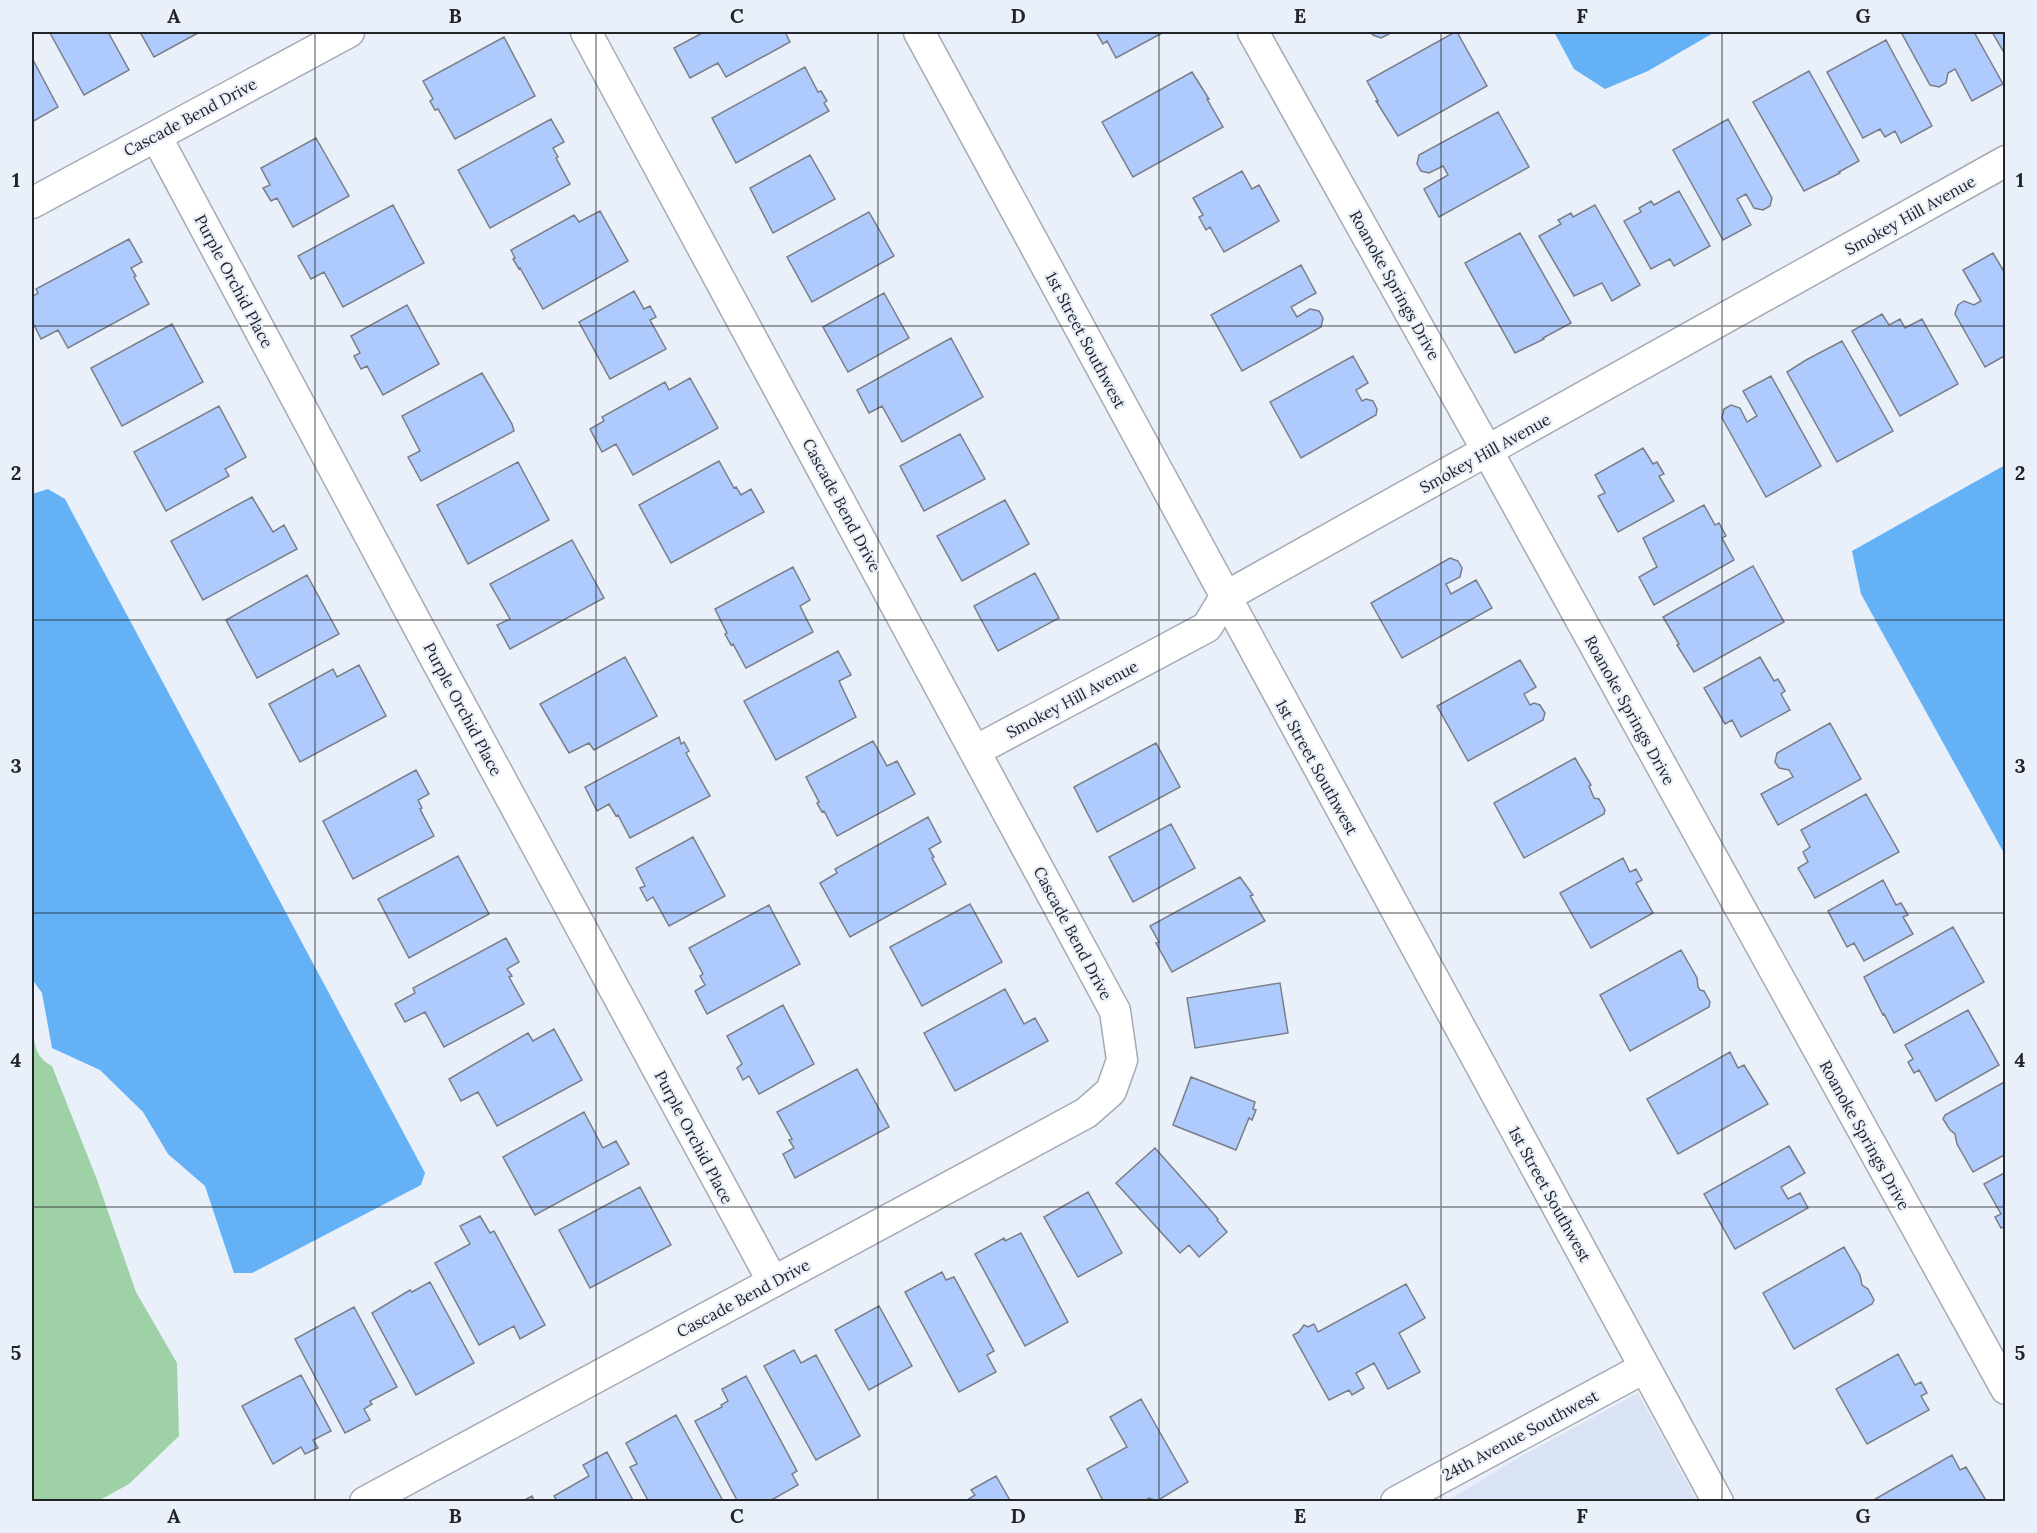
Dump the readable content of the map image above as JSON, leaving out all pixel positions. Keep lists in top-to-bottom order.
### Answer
{
  "streets": {
    "street": [
      "Cascade Bend Drive",
      "Smokey Hill Avenue",
      "Purple Orchid Place",
      "Roanoke Springs Drive",
      "1st Street Southwest",
      "24th Avenue Southwest"
    ]
  },
  "crossings": [
    ["Cascade Bend Drive", "Smokey Hill Avenue"],
    ["Cascade Bend Drive", "Purple Orchid Place"],
    ["Smokey Hill Avenue", "Roanoke Springs Drive"],
    ["Smokey Hill Avenue", "1st Street Southwest"],
    ["1st Street Southwest", "24th Avenue Southwest"]
  ],
  "grid": {
    "columns": [
      "A",
      "B",
      "C",
      "D",
      "E",
      "F",
      "G"
    ],
    "rows": [
      "1",
      "2",
      "3",
      "4",
      "5"
    ]
  }
}
